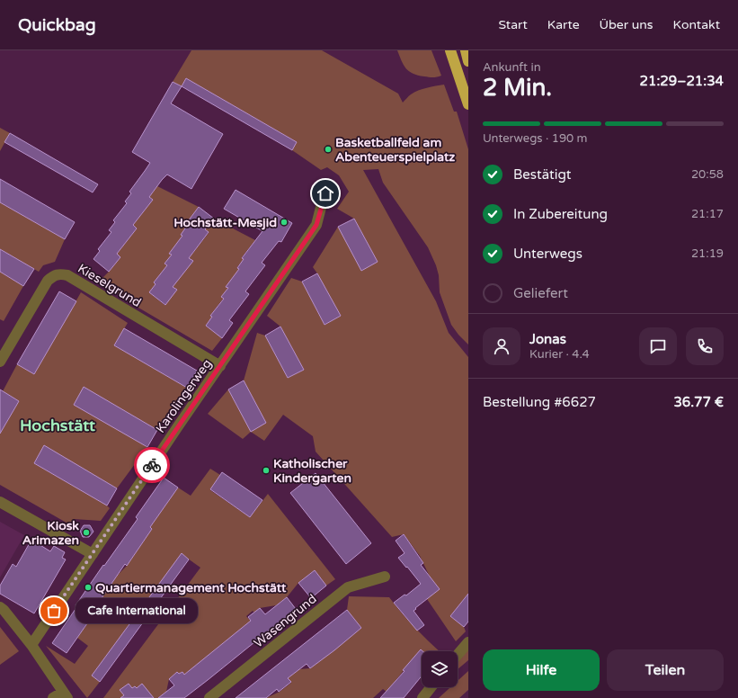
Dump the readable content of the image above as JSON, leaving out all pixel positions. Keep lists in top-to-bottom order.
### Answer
{
  "streets": {
    "street": ["Kieselgrund", "Karolingerweg", "Wasengrund"]
  },
  "crossings": [
    ["Kieselgrund", "Karolingerweg"]
  ],
  "districts": ["Hochstätt"],
  "places": [
    "Basketballfeld am Abenteuerspielplatz",
    "Hochstätt-Mesjid",
    "Katholischer Kindergarten",
    "Kiosk Arimazen",
    "Quartiermanagement Hochstätt",
    "Cafe International"
  ],
  "page": {
    "header": "Quickbag",
    "nav": [
      "Start",
      "Karte",
      "Über uns",
      "Kontakt"
    ],
    "heading": ["2 Min.", "Ankunft in", "21:29–21:34"],
    "panel": [
      "Jonas",
      "Kurier · 4.4",
      "Bestellung #6627",
      "36.77 €"
    ],
    "bar": "Unterwegs · 190 m",
    "list": [
      ["Bestätigt", "20:58"],
      ["In Zubereitung", "21:17"],
      ["Unterwegs", "21:19"],
      "Geliefert"
    ],
    "bubble": "Cafe International",
    "buttons": ["Hilfe", "Teilen"]
  }
}
